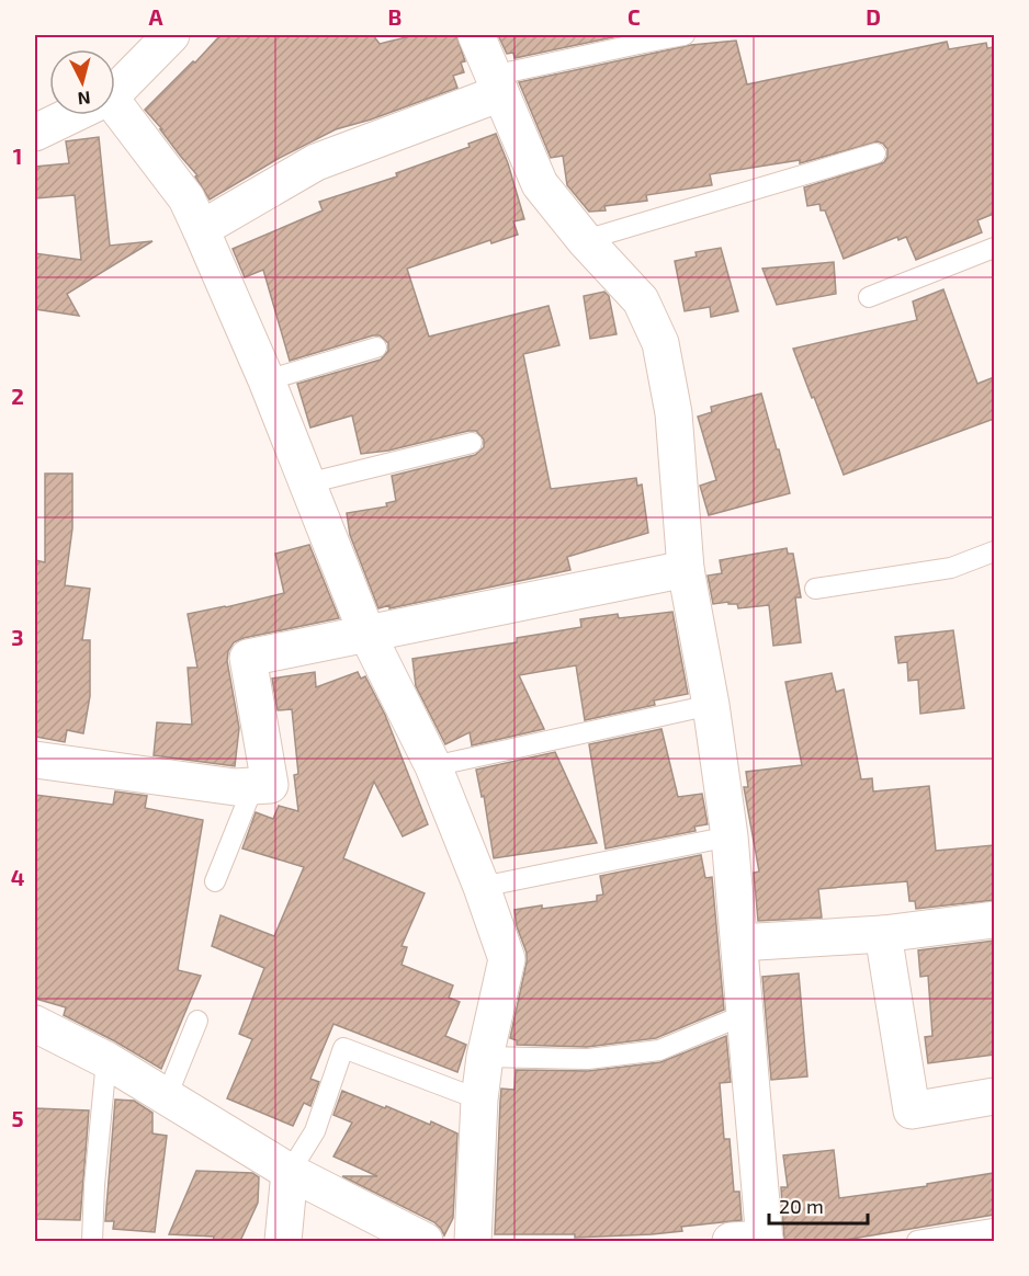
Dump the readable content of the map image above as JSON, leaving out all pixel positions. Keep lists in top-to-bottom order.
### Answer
{
  "scale_bar": "20 m",
  "north": "bottom",
  "grid": {
    "columns": [
      "A",
      "B",
      "C",
      "D"
    ],
    "rows": [
      "1",
      "2",
      "3",
      "4",
      "5"
    ]
  }
}
